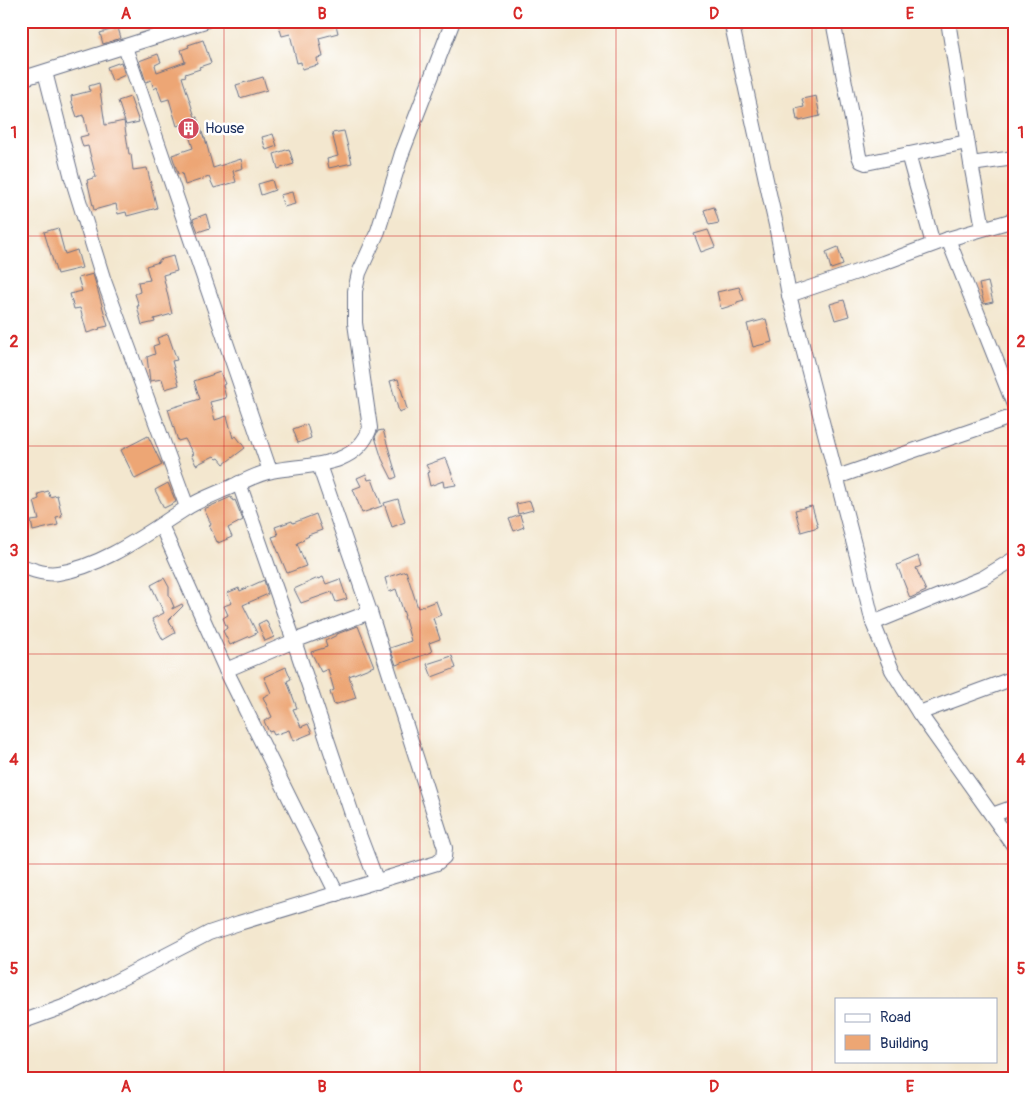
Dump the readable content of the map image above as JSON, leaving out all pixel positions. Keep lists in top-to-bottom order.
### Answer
{
  "places": {
    "building": ["House"]
  },
  "legend": ["Road", "Building"],
  "grid": {
    "columns": [
      "A",
      "B",
      "C",
      "D",
      "E"
    ],
    "rows": [
      "1",
      "2",
      "3",
      "4",
      "5"
    ]
  }
}
